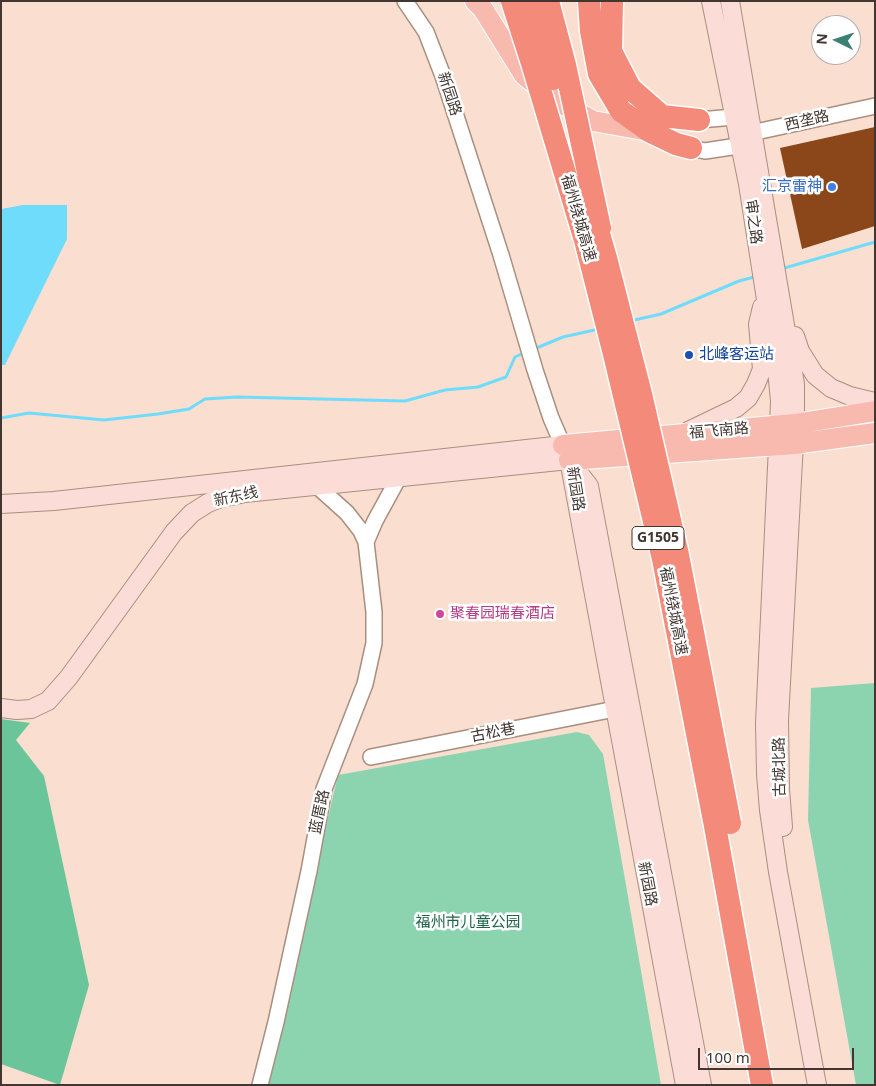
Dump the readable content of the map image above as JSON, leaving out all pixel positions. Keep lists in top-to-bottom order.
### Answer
{
  "streets": {
    "highway": ["福州绕城高速", "G1505"],
    "main road": [
      "新园路",
      "审之路",
      "福飞南路",
      "新东线",
      "古城北路"
    ],
    "street": ["西垄路", "古松巷", "蓝厝路"]
  },
  "crossings": [
    ["新园路", "福飞南路"],
    ["新园路", "新东线"],
    ["新园路", "古松巷"],
    ["西垄路", "审之路"],
    ["审之路", "福飞南路"],
    ["审之路", "古城北路"],
    ["福飞南路", "新东线"],
    ["福飞南路", "古城北路"]
  ],
  "parks": ["福州市儿童公园"],
  "places": ["汇京雷神", "北峰客运站", "聚春园瑞春酒店"],
  "scale_bar": "100 m",
  "north": "left"
}
